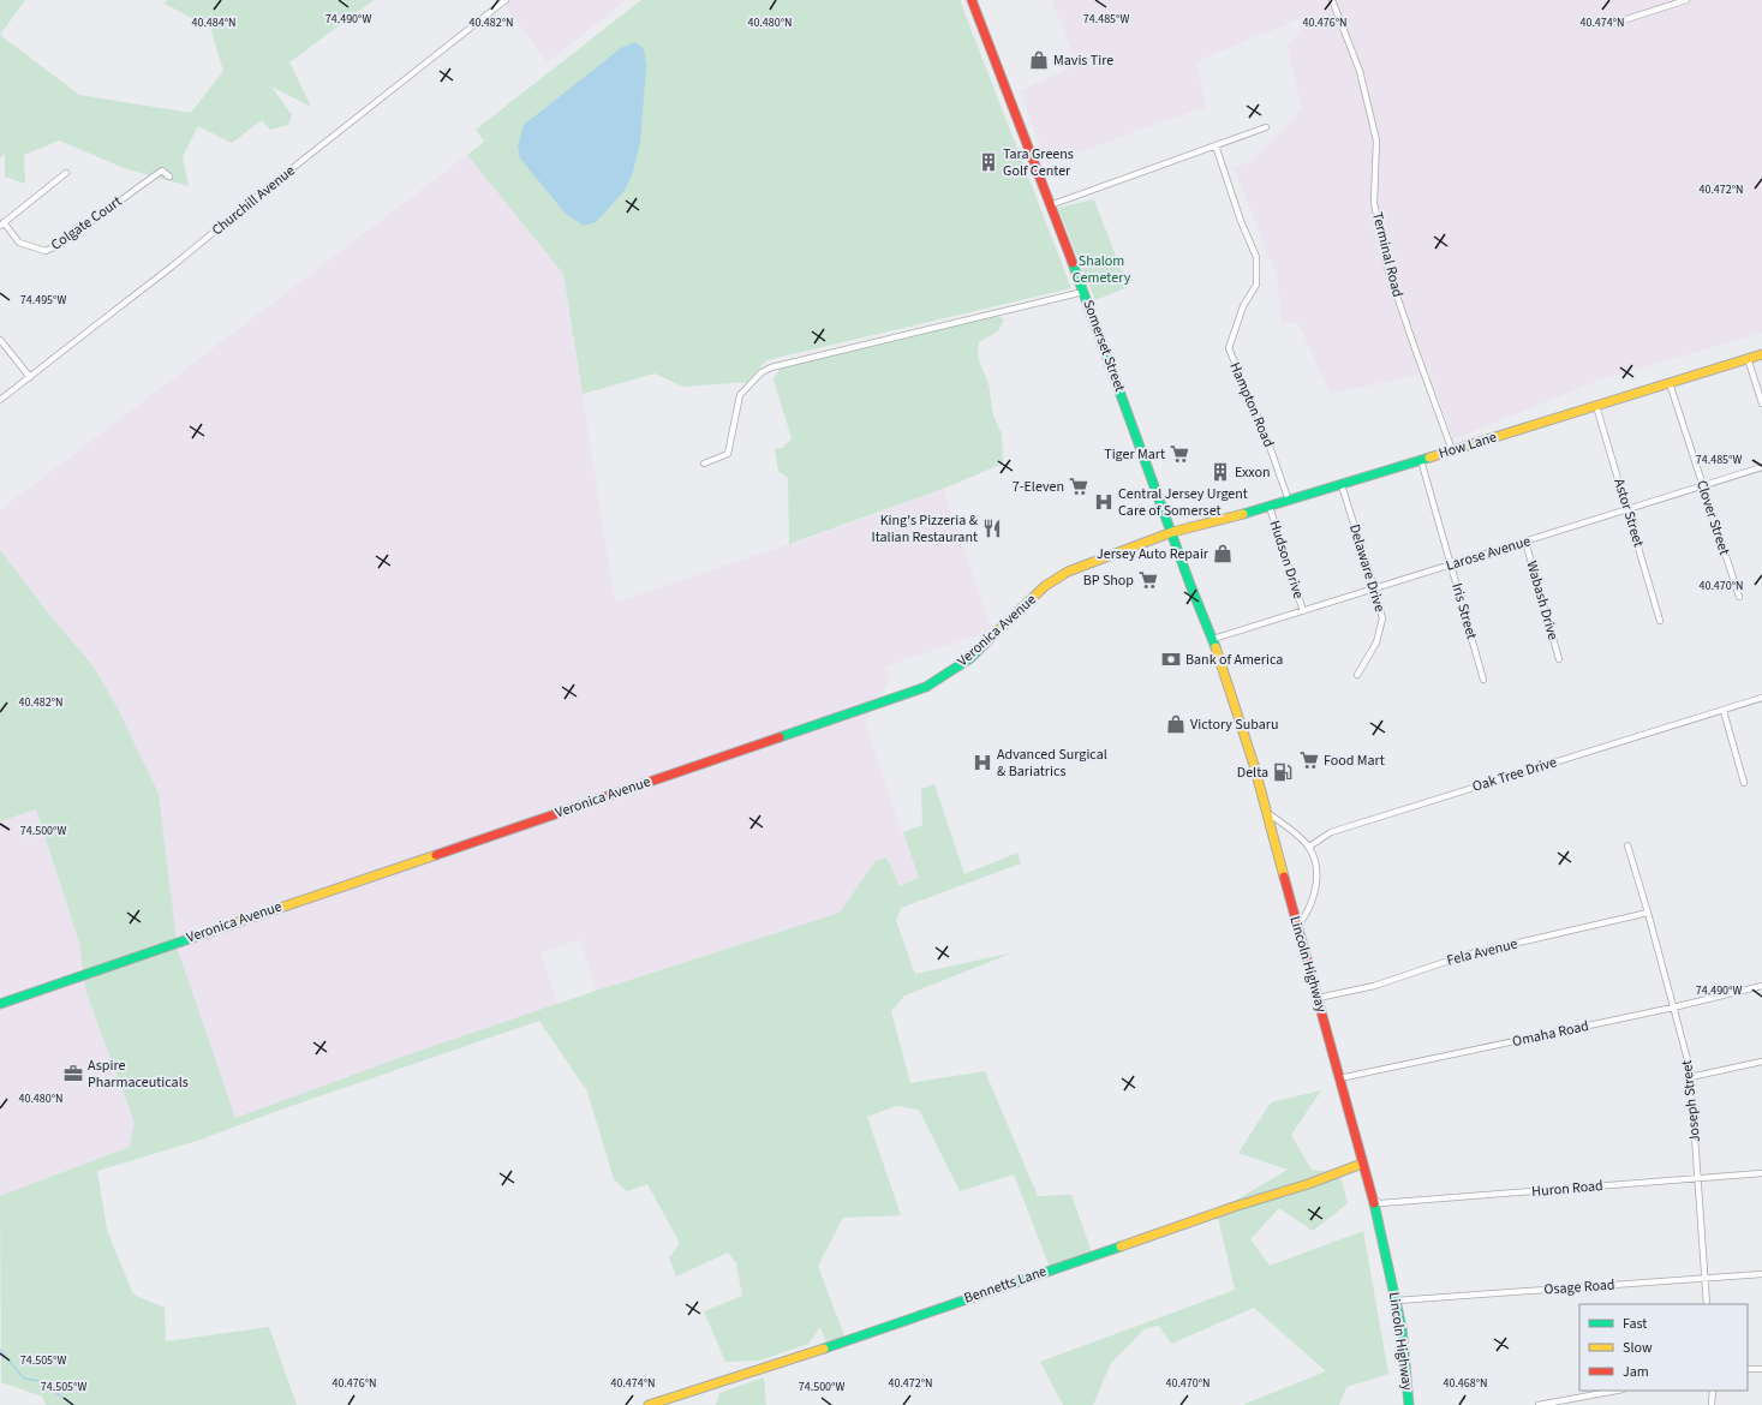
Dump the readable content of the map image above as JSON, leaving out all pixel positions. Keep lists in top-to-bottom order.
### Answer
{
  "streets": {
    "main road": [
      "Somerset Street",
      "How Lane",
      "Veronica Avenue",
      "Lincoln Highway",
      "Bennetts Lane"
    ],
    "street": [
      "Churchill Avenue",
      "Colgate Court",
      "Terminal Road",
      "Hampton Road",
      "Astor Street",
      "Clover Street",
      "Larose Avenue",
      "Hudson Drive",
      "Delaware Drive",
      "Wabash Drive",
      "Iris Street",
      "Oak Tree Drive",
      "Fela Avenue",
      "Omaha Road",
      "Joseph Street",
      "Huron Road",
      "Osage Road"
    ]
  },
  "crossings": [
    ["Terminal Road", "How Lane"],
    ["Somerset Street", "How Lane"],
    ["Somerset Street", "Veronica Avenue"],
    ["Somerset Street", "Lincoln Highway"],
    ["Hampton Road", "How Lane"],
    ["How Lane", "Astor Street"],
    ["How Lane", "Clover Street"],
    ["How Lane", "Hudson Drive"],
    ["How Lane", "Delaware Drive"],
    ["How Lane", "Iris Street"],
    ["How Lane", "Veronica Avenue"],
    ["How Lane", "Lincoln Highway"],
    ["Astor Street", "Larose Avenue"],
    ["Clover Street", "Larose Avenue"],
    ["Larose Avenue", "Hudson Drive"],
    ["Larose Avenue", "Delaware Drive"],
    ["Larose Avenue", "Wabash Drive"],
    ["Larose Avenue", "Iris Street"],
    ["Larose Avenue", "Lincoln Highway"],
    ["Veronica Avenue", "Lincoln Highway"],
    ["Fela Avenue", "Lincoln Highway"],
    ["Fela Avenue", "Joseph Street"],
    ["Lincoln Highway", "Omaha Road"],
    ["Lincoln Highway", "Huron Road"],
    ["Lincoln Highway", "Bennetts Lane"],
    ["Lincoln Highway", "Osage Road"],
    ["Omaha Road", "Joseph Street"],
    ["Joseph Street", "Huron Road"],
    ["Joseph Street", "Osage Road"]
  ],
  "parks": ["Shalom Cemetery"],
  "places": {
    "shop": ["Mavis Tire", "Jersey Auto Repair", "Victory Subaru"],
    "building": ["Tara Greens Golf Center", "Exxon"],
    "supermarket": [
      "Tiger Mart",
      "7-Eleven",
      "BP Shop",
      "Food Mart"
    ],
    "hospital": ["Central Jersey Urgent Care of Somerset", "Advanced Surgical & Bariatrics"],
    "restaurant": ["King's Pizzeria & Italian Restaurant"],
    "bank": ["Bank of America"],
    "fuel station": ["Delta"],
    "office": ["Aspire Pharmaceuticals"]
  },
  "legend": ["Fast", "Slow", "Jam"],
  "coordinates": [
    "74.490°W",
    "74.485°W",
    "40.484°N",
    "40.482°N",
    "40.480°N",
    "40.476°N",
    "40.474°N",
    "40.472°N",
    "74.495°W",
    "40.470°N",
    "74.500°W",
    "74.505°W",
    "40.468°N"
  ]
}
